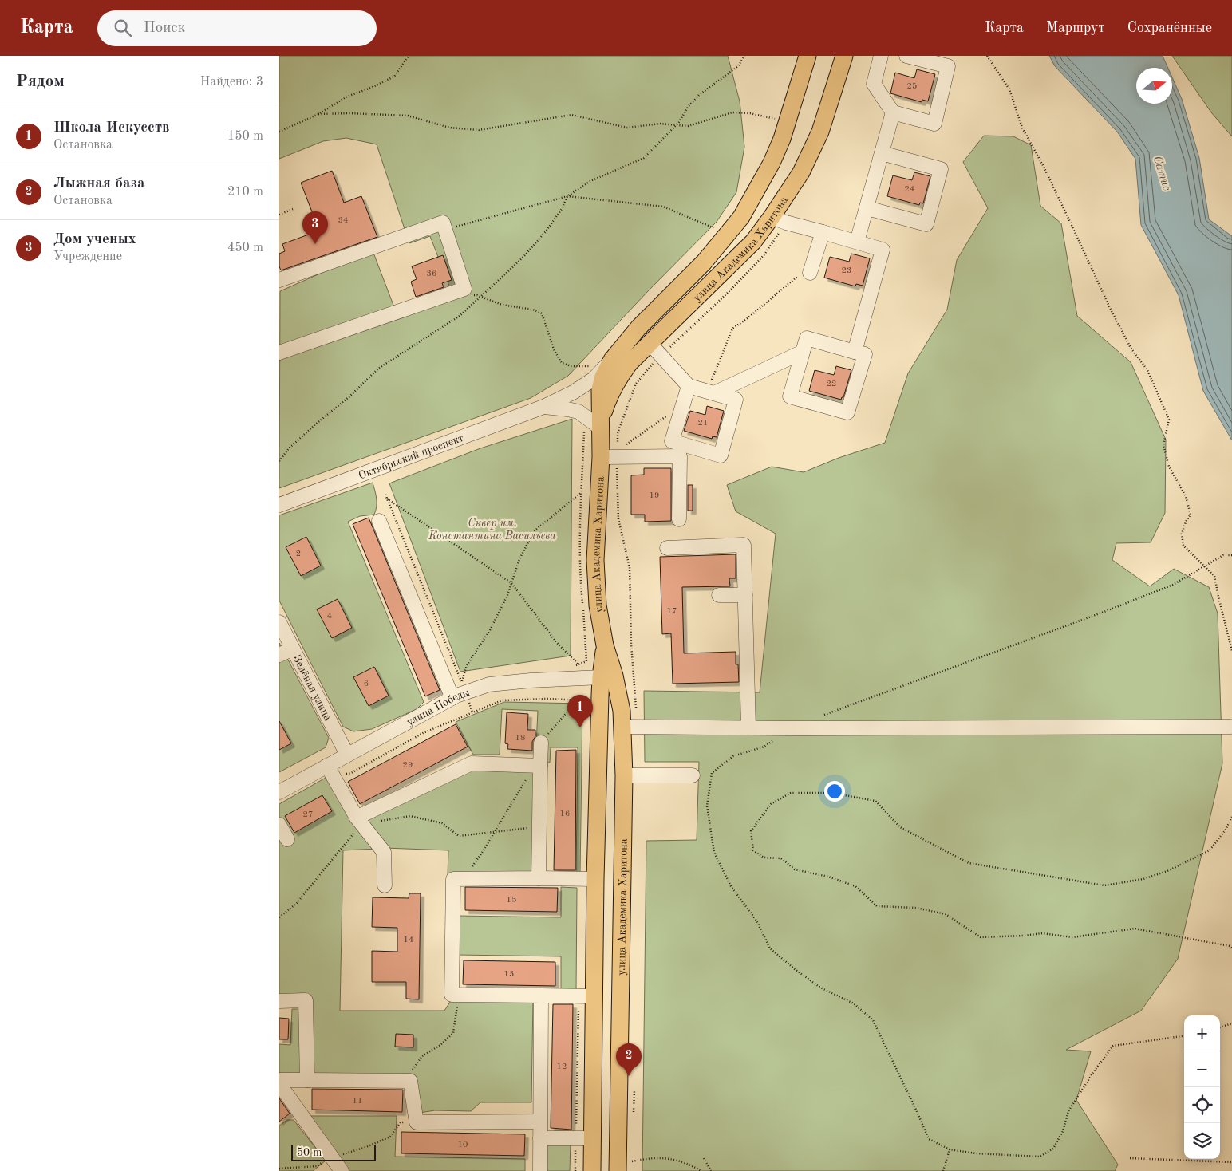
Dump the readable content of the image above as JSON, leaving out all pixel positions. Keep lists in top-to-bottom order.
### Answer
{
  "streets": {
    "main road": ["улица Академика Харитона"],
    "street": ["Октябрьский проспект", "Зелёная улица", "улица Победы"]
  },
  "crossings": [
    ["улица Академика Харитона", "Октябрьский проспект"],
    ["улица Академика Харитона", "улица Победы"],
    ["Зелёная улица", "улица Победы"]
  ],
  "water": ["Сатис"],
  "parks": ["Сквер им. Константина Васильева"],
  "house_numbers": [
    "25",
    "24",
    "34",
    "23",
    "36",
    "22",
    "21",
    "19",
    "2",
    "17",
    "4",
    "6",
    "18",
    "29",
    "16",
    "27",
    "15",
    "14",
    "13",
    "12",
    "11",
    "10"
  ],
  "scale_bar": "50 m",
  "north": "right",
  "page": {
    "header": "Карта",
    "search": "Поиск",
    "nav": ["Карта", "Маршрут", "Сохранённые"],
    "heading": ["Рядом", "Найдено: 3"],
    "list": [
      {
        "mark": "1",
        "name": "Школа Искусств",
        "note": "Остановка",
        "value": "150 m"
      },
      {
        "mark": "2",
        "name": "Лыжная база",
        "note": "Остановка",
        "value": "210 m"
      },
      {
        "mark": "3",
        "name": "Дом ученых",
        "note": "Учреждение",
        "value": "450 m"
      }
    ],
    "pins": ["3", "1", "2"],
    "map_buttons": ["+", "−"],
    "scale": "50 m"
  }
}
